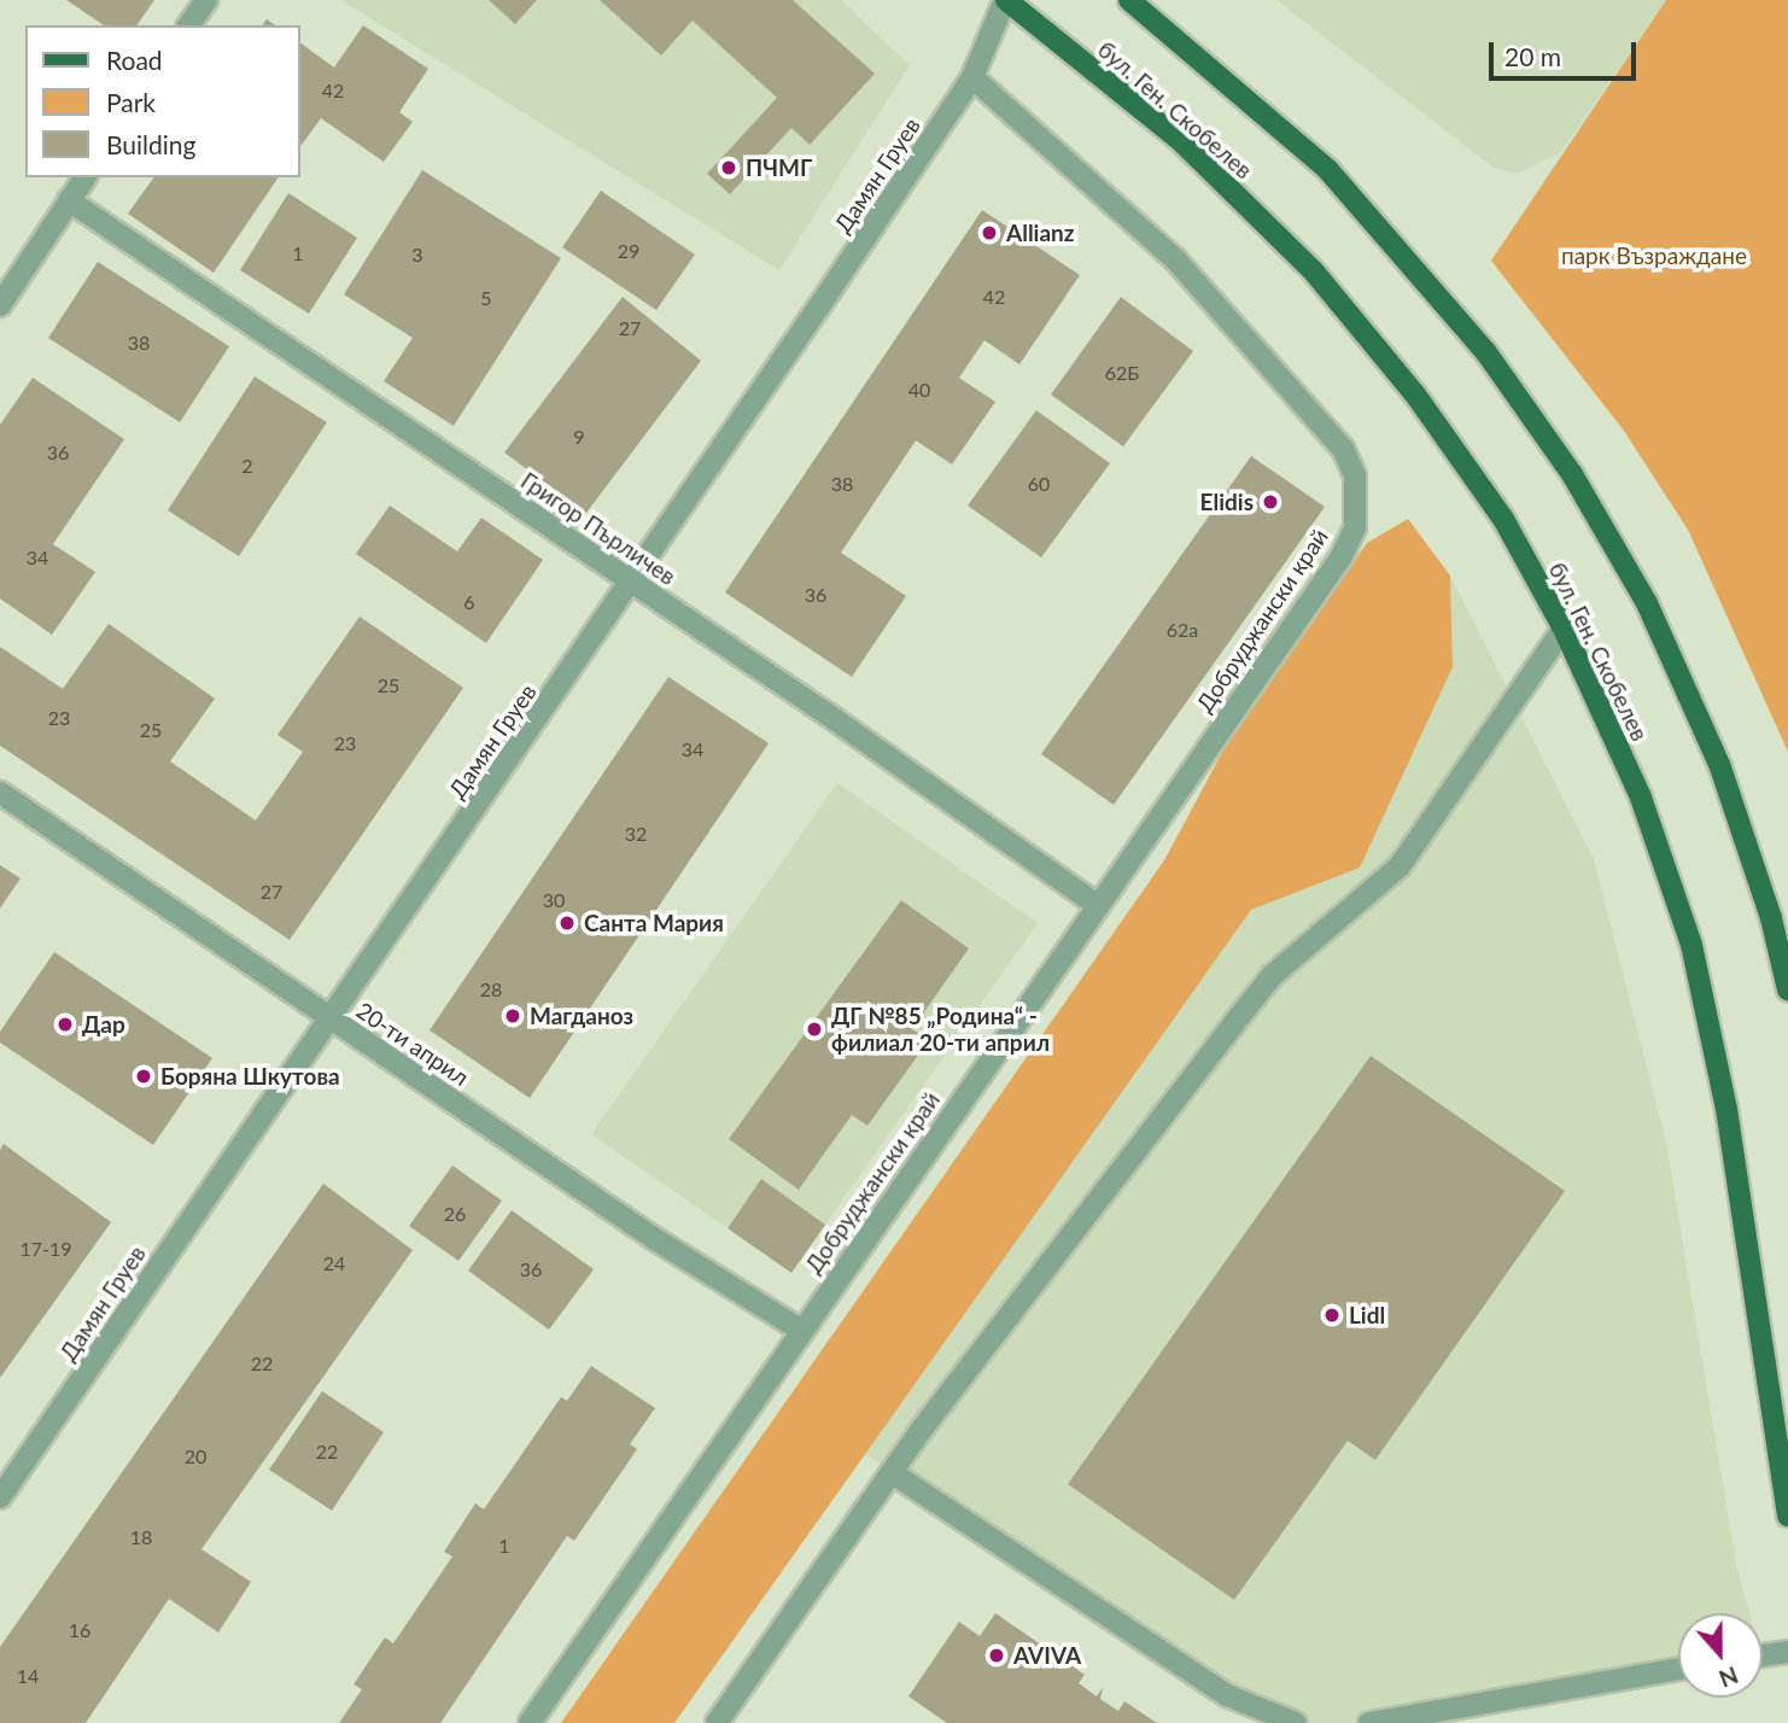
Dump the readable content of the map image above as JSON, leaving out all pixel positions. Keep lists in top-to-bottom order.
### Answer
{
  "streets": {
    "main road": ["бул. Ген. Скобелев"],
    "street": [
      "Дамян Груев",
      "Григор Пърличев",
      "Добруджански край",
      "20-ти април"
    ]
  },
  "crossings": [
    ["бул. Ген. Скобелев", "Дамян Груев"],
    ["Дамян Груев", "Григор Пърличев"],
    ["Дамян Груев", "Добруджански край"],
    ["Дамян Груев", "20-ти април"],
    ["Григор Пърличев", "Добруджански край"],
    ["Добруджански край", "20-ти април"]
  ],
  "parks": ["парк Възраждане"],
  "places": [
    "ПЧМГ",
    "Allianz",
    "Elidis",
    "Санта Мария",
    "Магданоз",
    "Дар",
    "ДГ №85 „Родина“ - филиал 20-ти април",
    "Боряна Шкутова",
    "Lidl",
    "AVIVA"
  ],
  "house_numbers": [
    "42",
    "29",
    "1",
    "3",
    "42",
    "5",
    "27",
    "38",
    "62Б",
    "40",
    "9",
    "36",
    "2",
    "38",
    "60",
    "34",
    "36",
    "6",
    "62a",
    "25",
    "23",
    "25",
    "23",
    "34",
    "32",
    "27",
    "30",
    "28",
    "26",
    "17-19",
    "24",
    "36",
    "22",
    "22",
    "20",
    "18",
    "1",
    "16",
    "14"
  ],
  "legend": ["Road", "Park", "Building"],
  "scale_bar": "20 m",
  "north": "bottom"
}
